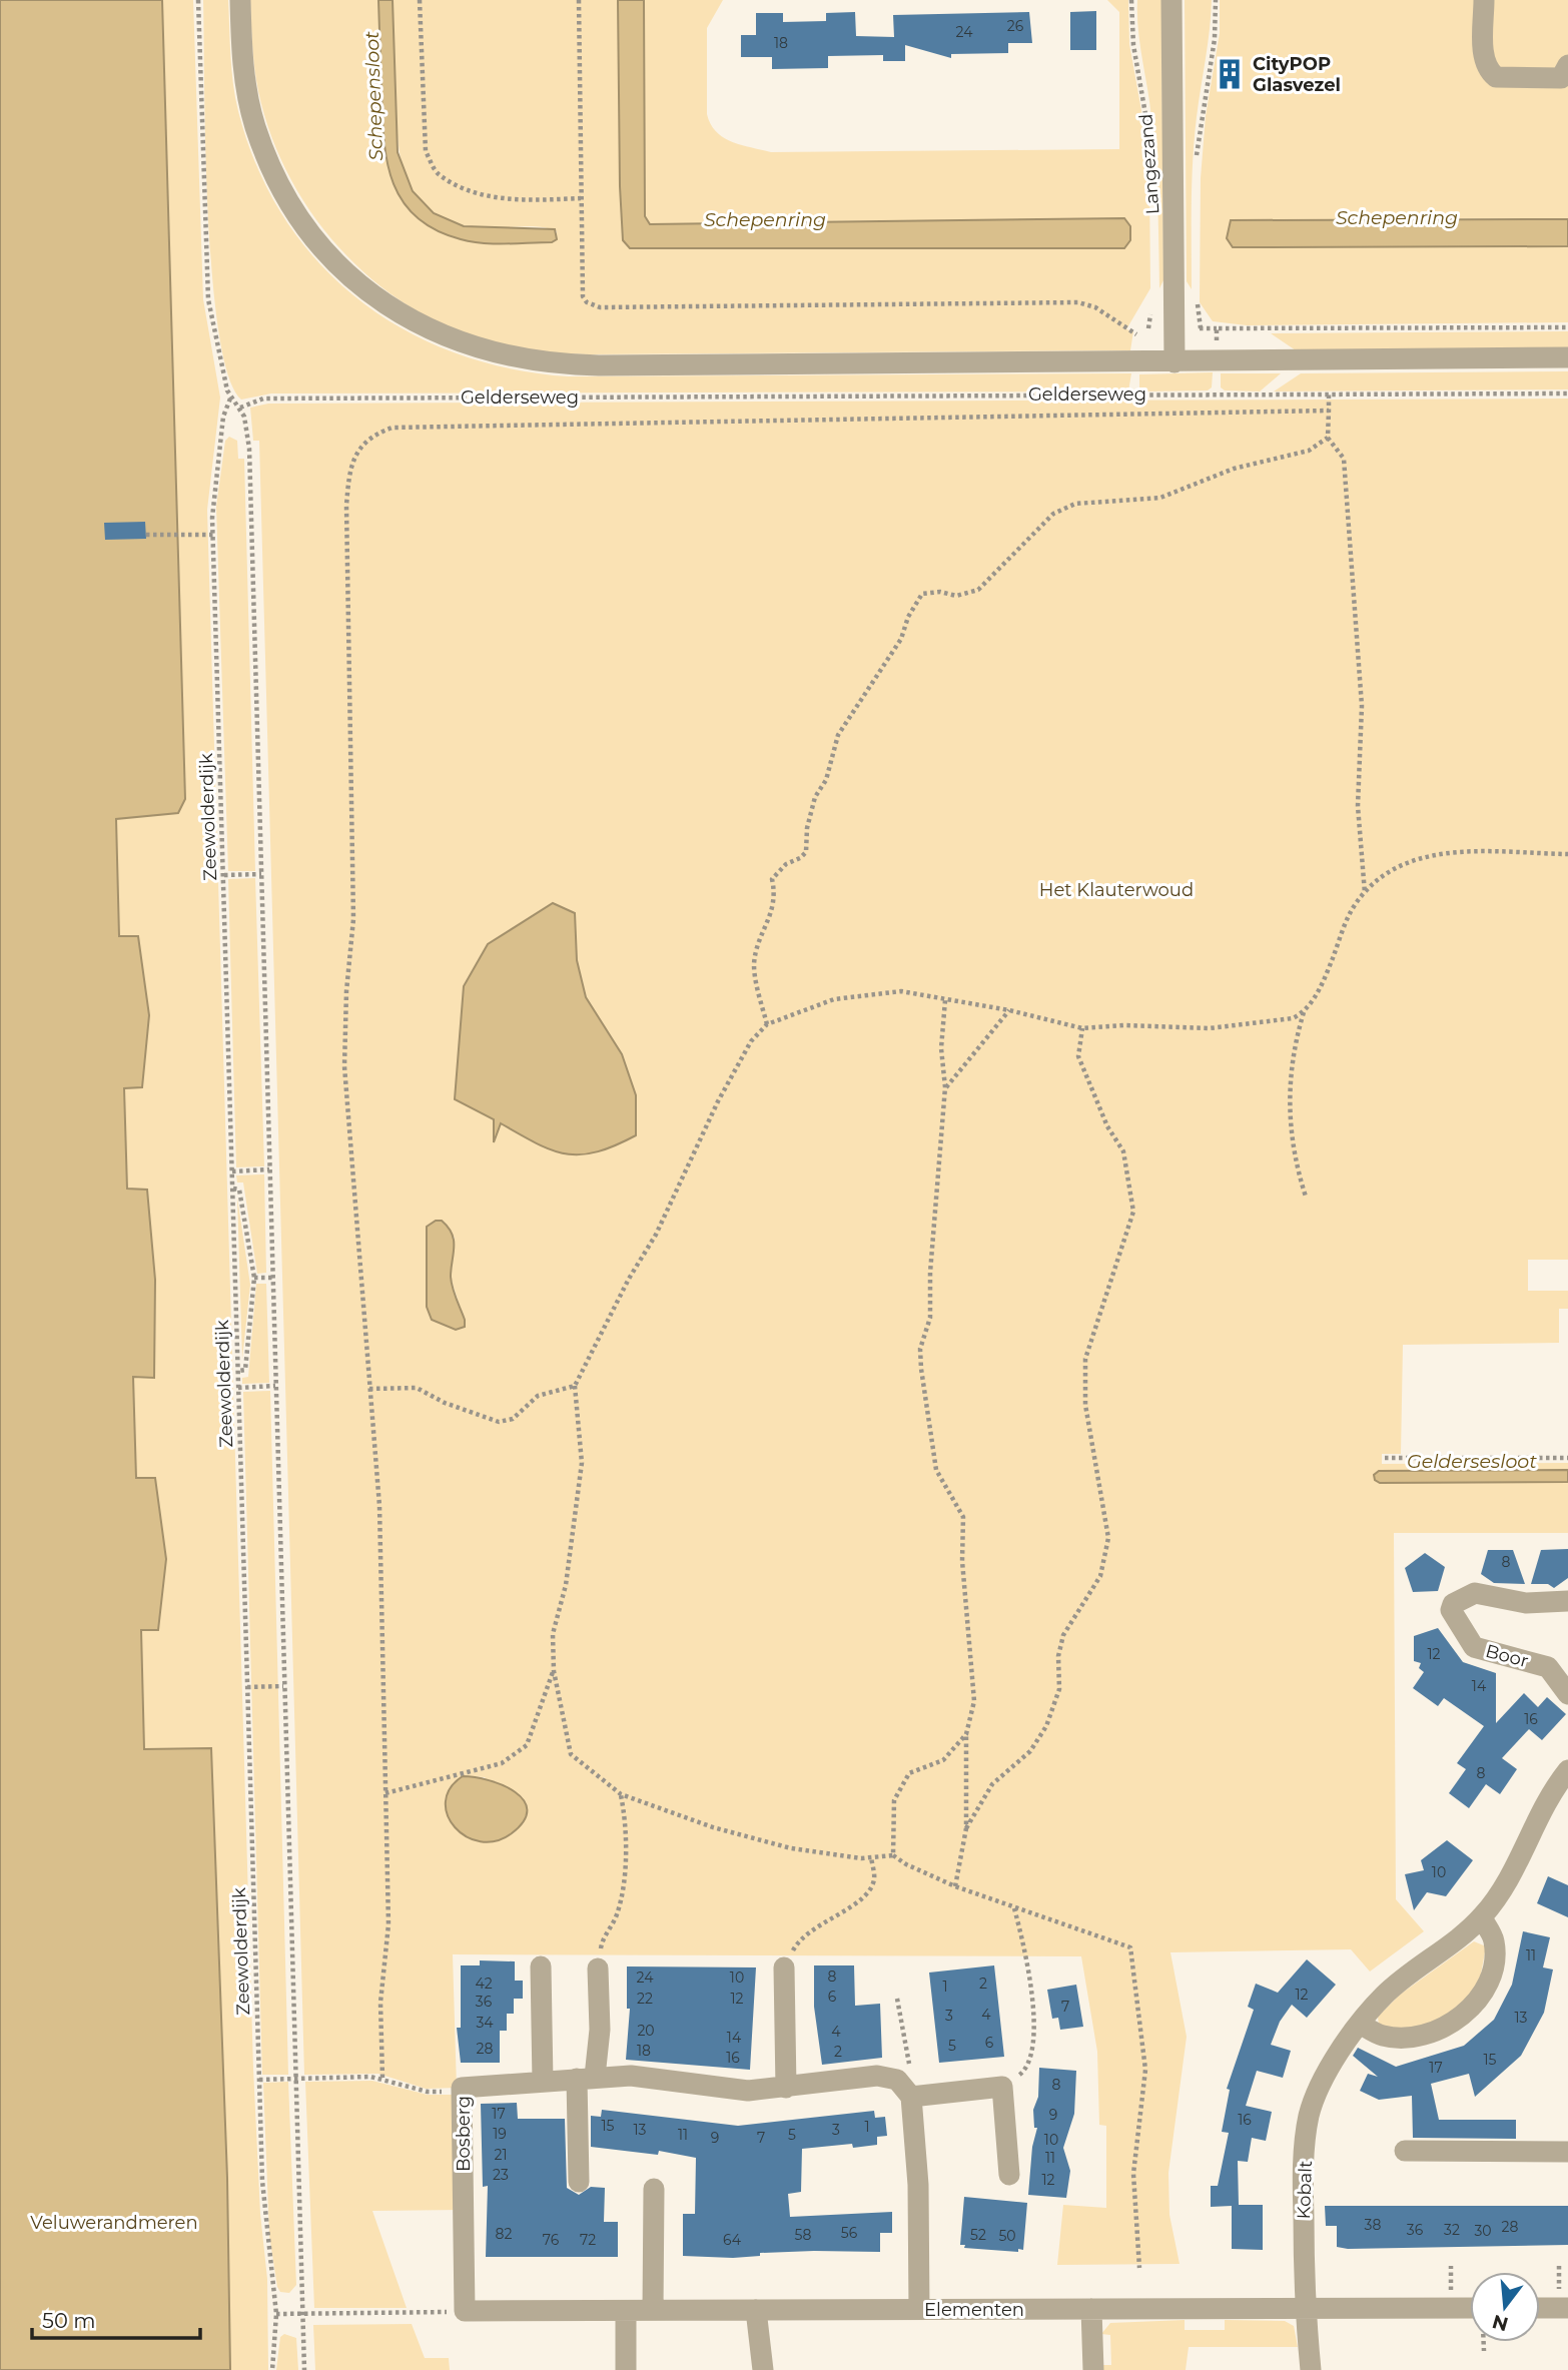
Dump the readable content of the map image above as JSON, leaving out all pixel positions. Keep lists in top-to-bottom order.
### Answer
{
  "streets": {
    "street": [
      "Langezand",
      "Gelderseweg",
      "Boor",
      "Bosberg",
      "Kobalt",
      "Elementen"
    ],
    "path": ["Zeewolderdijk"]
  },
  "crossings": [
    ["Langezand", "Gelderseweg"],
    ["Bosberg", "Elementen"],
    ["Kobalt", "Elementen"]
  ],
  "water": ["Schepensloot", "Schepenring", "Geldersesloot"],
  "parks": ["Het Klauterwoud", "Veluwerandmeren"],
  "places": {
    "building": ["CityPOP Glasvezel"]
  },
  "house_numbers": [
    "26",
    "24",
    "18",
    "8",
    "12",
    "14",
    "16",
    "8",
    "10",
    "11",
    "8",
    "24",
    "10",
    "42",
    "2",
    "1",
    "12",
    "6",
    "22",
    "12",
    "36",
    "7",
    "4",
    "3",
    "13",
    "34",
    "20",
    "4",
    "14",
    "6",
    "5",
    "28",
    "18",
    "2",
    "16",
    "15",
    "17",
    "8",
    "17",
    "9",
    "16",
    "15",
    "1",
    "13",
    "3",
    "19",
    "11",
    "5",
    "9",
    "7",
    "10",
    "21",
    "11",
    "23",
    "12",
    "38",
    "28",
    "36",
    "32",
    "30",
    "56",
    "82",
    "58",
    "52",
    "50",
    "76",
    "72",
    "64"
  ],
  "scale_bar": "50 m",
  "north": "bottom"
}
